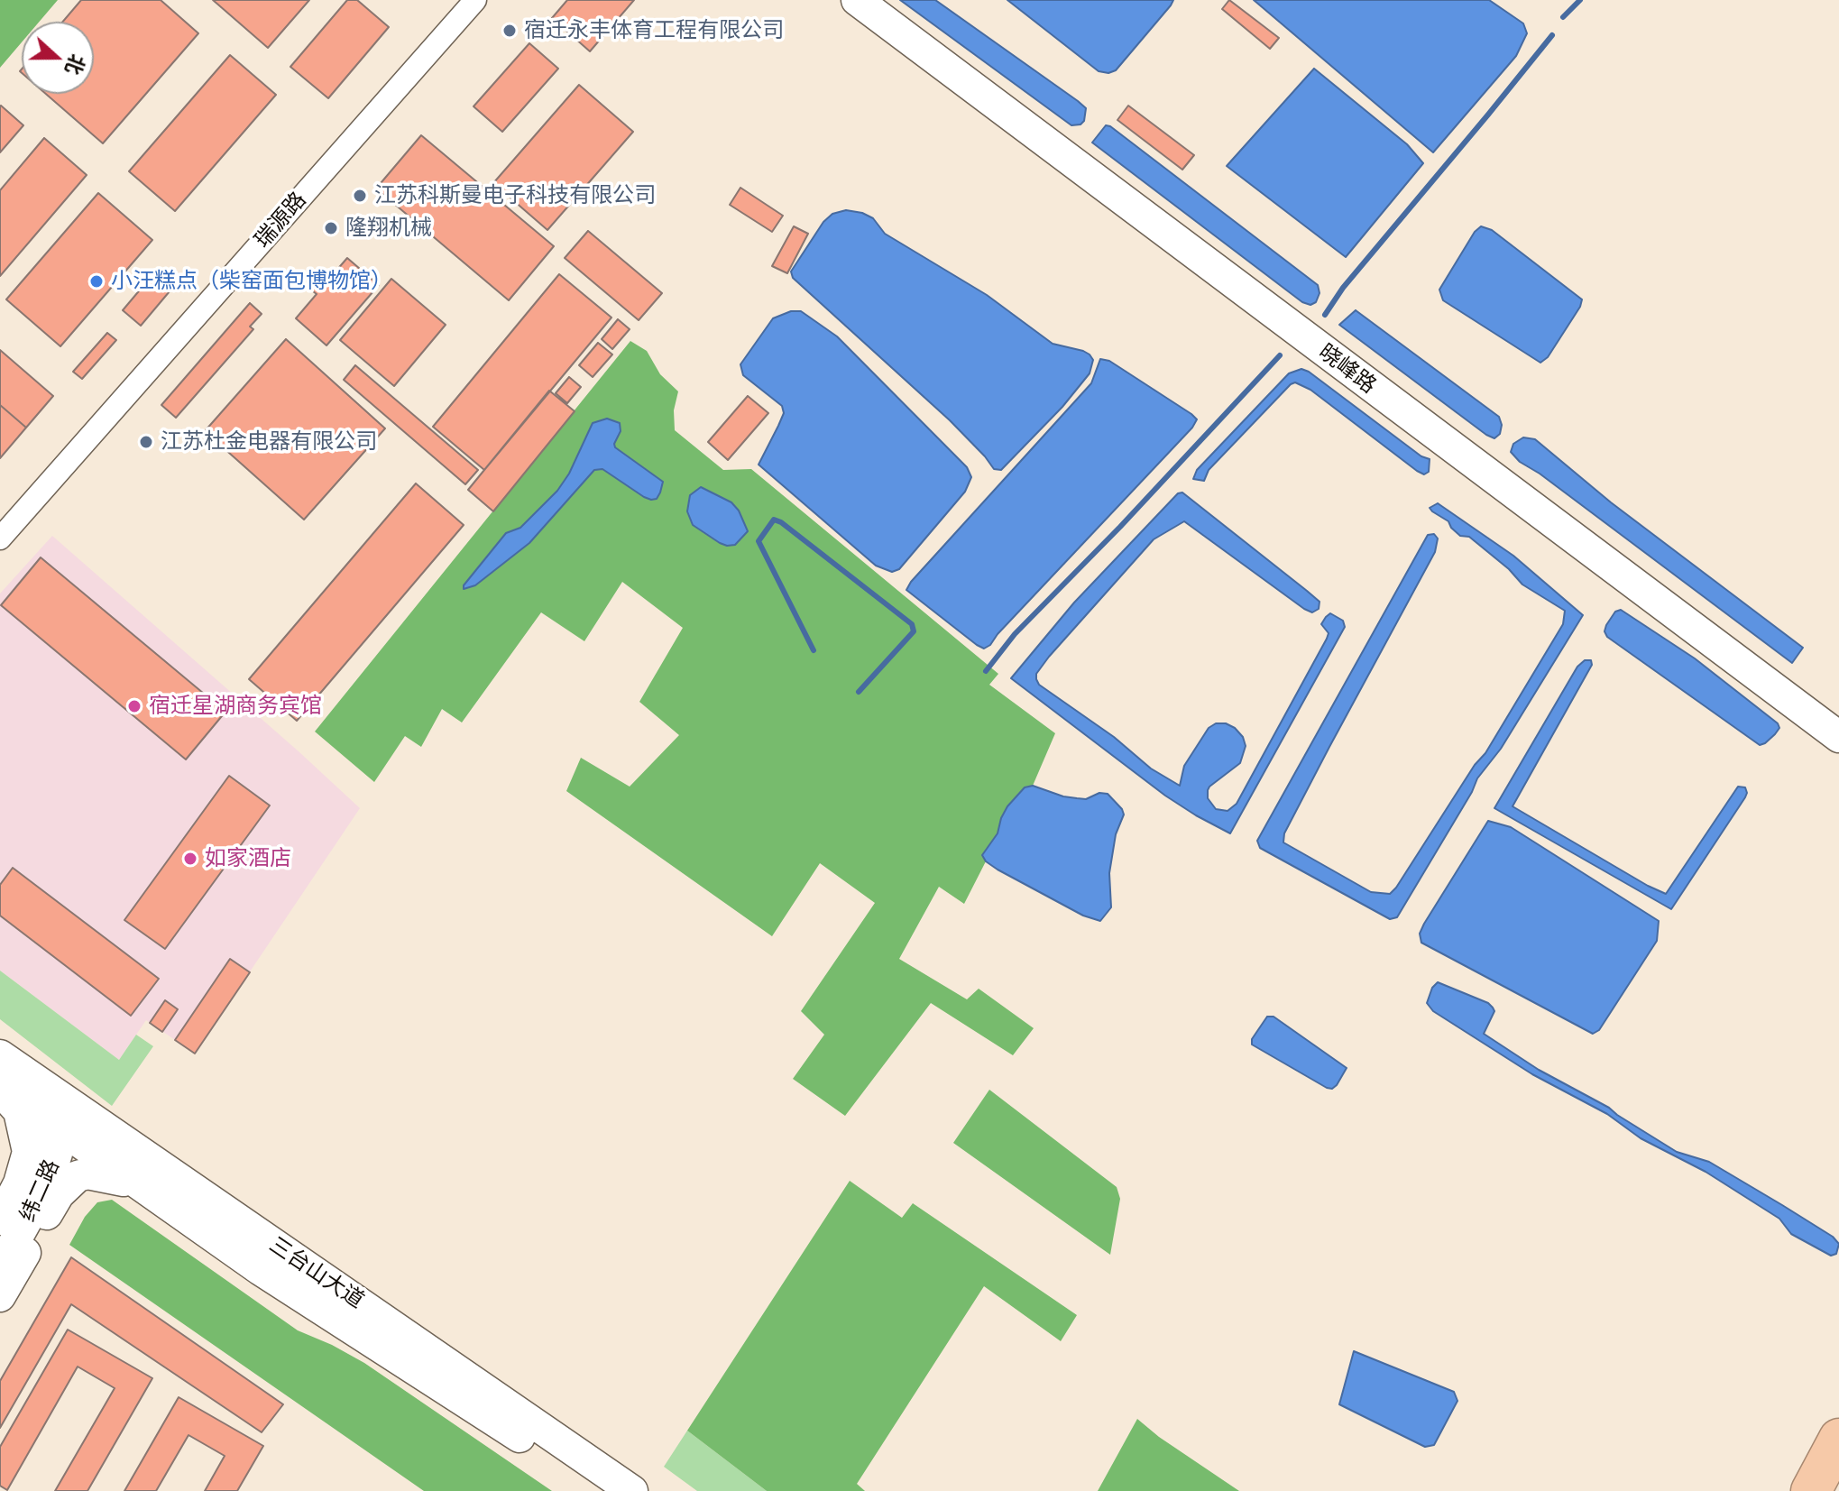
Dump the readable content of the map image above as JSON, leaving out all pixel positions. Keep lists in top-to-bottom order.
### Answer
{
  "streets": {
    "street": [
      "瑞源路",
      "晓峰路",
      "纬二路",
      "三台山大道"
    ]
  },
  "crossings": [
    ["纬二路", "三台山大道"]
  ],
  "places": [
    "宿迁永丰体育工程有限公司",
    "江苏科斯曼电子科技有限公司",
    "隆翔机械",
    "小汪糕点（柴窑面包博物馆）",
    "江苏杜金电器有限公司",
    "宿迁星湖商务宾馆",
    "如家酒店"
  ],
  "north": "right"
}
